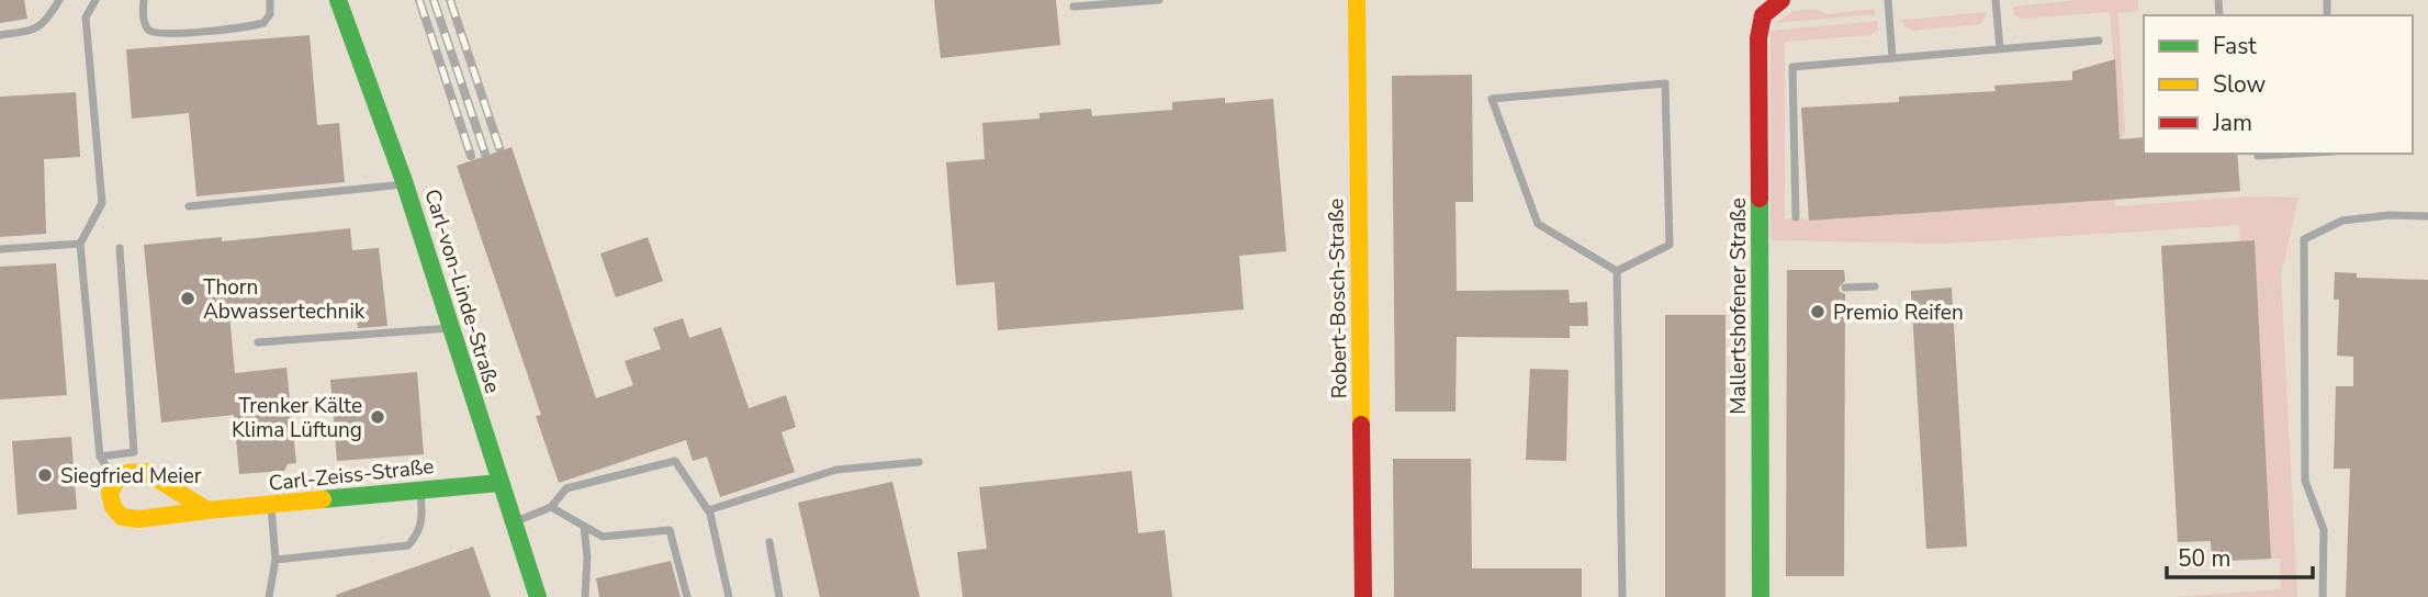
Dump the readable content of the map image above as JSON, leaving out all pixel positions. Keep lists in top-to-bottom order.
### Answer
{
  "streets": {
    "street": [
      "Carl-von-Linde-Straße",
      "Robert-Bosch-Straße",
      "Mallertshofener Straße",
      "Carl-Zeiss-Straße"
    ]
  },
  "crossings": [
    ["Carl-von-Linde-Straße", "Carl-Zeiss-Straße"]
  ],
  "places": [
    "Thorn Abwassertechnik",
    "Premio Reifen",
    "Trenker Kälte Klima Lüftung",
    "Siegfried Meier"
  ],
  "legend": ["Fast", "Slow", "Jam"],
  "scale_bar": "50 m"
}
